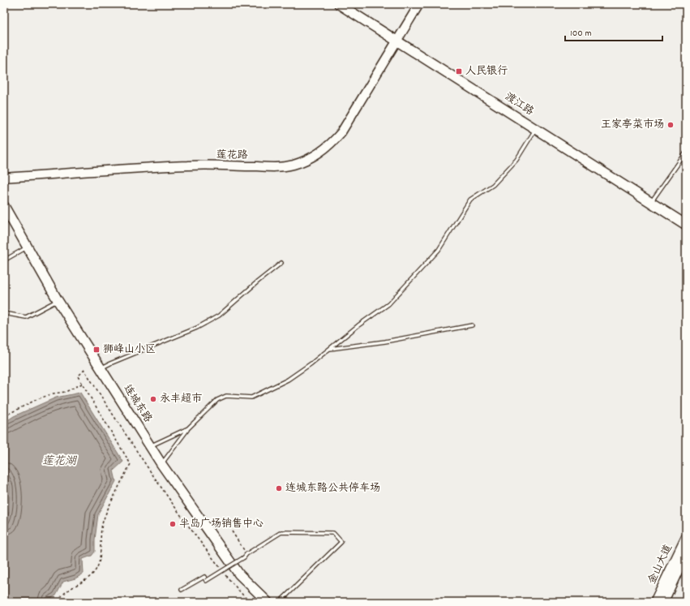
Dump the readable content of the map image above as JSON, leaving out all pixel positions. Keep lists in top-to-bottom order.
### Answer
{
  "streets": {
    "main road": [
      "渡江路",
      "莲花路",
      "连城东路",
      "金山大道"
    ]
  },
  "crossings": [
    ["渡江路", "莲花路"]
  ],
  "water": ["莲花湖"],
  "places": {
    "transit": ["人民银行", "狮峰山小区"],
    "other": [
      "王家亭菜市场",
      "永丰超市",
      "连城东路公共停车场",
      "半岛广场销售中心"
    ]
  },
  "scale_bar": "100 m"
}
